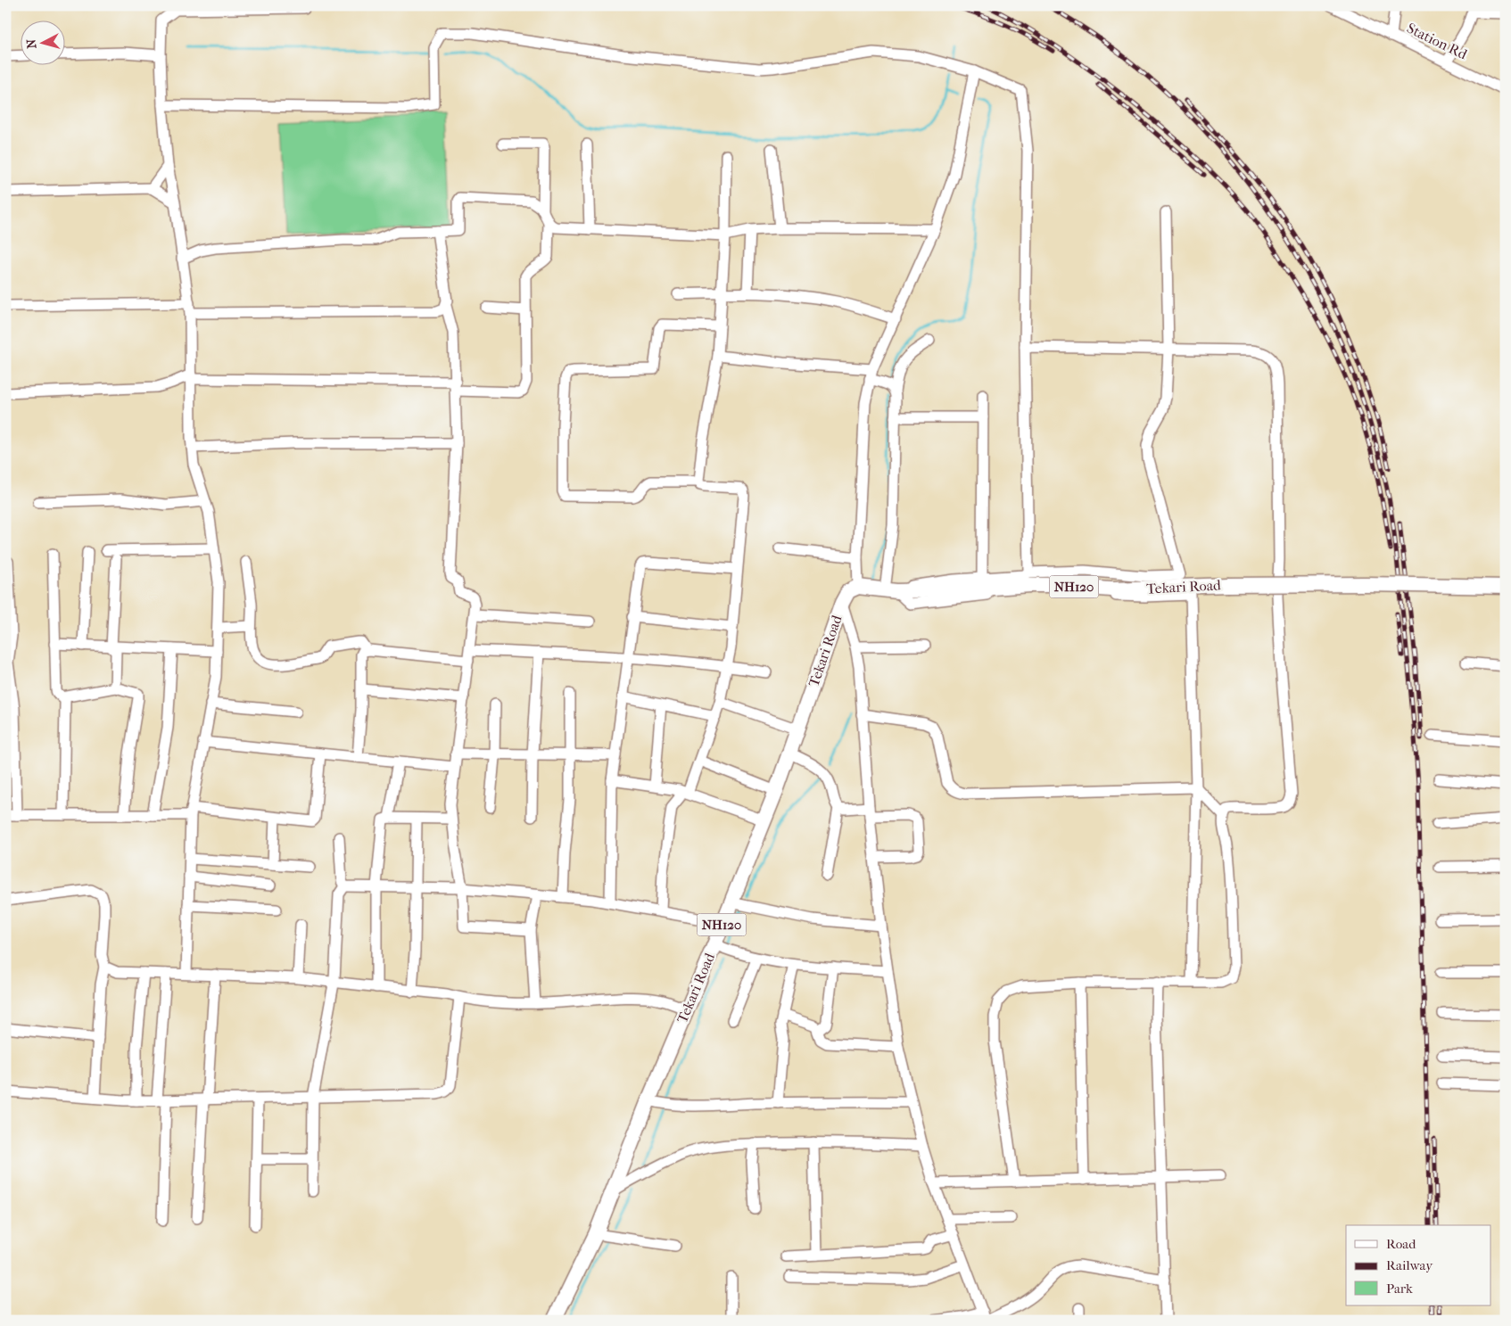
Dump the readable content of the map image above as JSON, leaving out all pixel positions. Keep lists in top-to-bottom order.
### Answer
{
  "streets": {
    "highway": ["NH120", "Tekari Road"],
    "street": ["Station Rd"]
  },
  "legend": ["Road", "Railway", "Park"],
  "north": "left"
}
